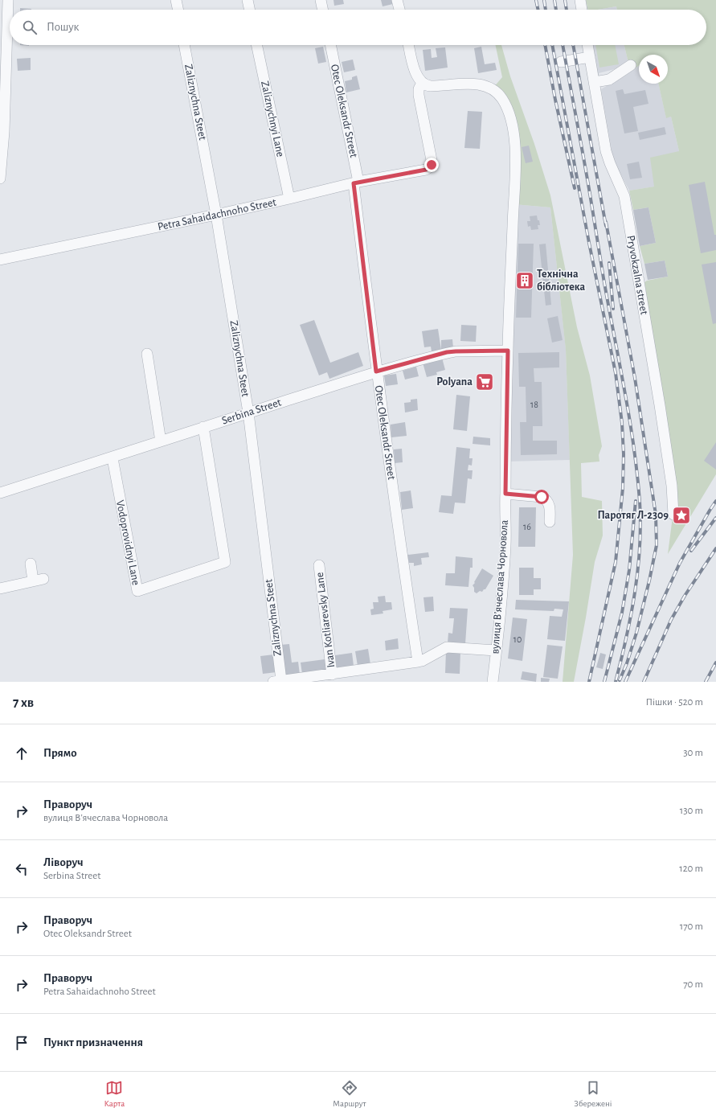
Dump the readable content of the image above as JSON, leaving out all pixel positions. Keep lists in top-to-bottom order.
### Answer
{
  "streets": {
    "street": [
      "Zaliznychna Steet",
      "Otec Oleksandr Street",
      "Zaliznychnyi Lane",
      "Petra Sahaidachnoho Street",
      "Pryvokzalna street",
      "Serbina Street",
      "Vodoprovidnyi Lane",
      "вулиця Вʼячеслава Чорновола",
      "Ivan Kotliarevsky Lane"
    ]
  },
  "crossings": [
    ["Zaliznychna Steet", "Petra Sahaidachnoho Street"],
    ["Zaliznychna Steet", "Serbina Street"],
    ["Otec Oleksandr Street", "Petra Sahaidachnoho Street"],
    ["Otec Oleksandr Street", "Serbina Street"],
    ["Zaliznychnyi Lane", "Petra Sahaidachnoho Street"],
    ["Petra Sahaidachnoho Street", "вулиця Вʼячеслава Чорновола"],
    ["Serbina Street", "Vodoprovidnyi Lane"],
    ["Serbina Street", "вулиця Вʼячеслава Чорновола"]
  ],
  "places": {
    "building": ["Технічна бібліотека"],
    "supermarket": ["Polyana"],
    "place": ["Паротяг Л-2309"]
  },
  "house_numbers": ["18", "16", "10"],
  "north": "bottom right",
  "page": {
    "search": "Пошук",
    "heading": ["7 хв", "Пішки · 520 m"],
    "list": [
      ["Прямо", "30 m"],
      ["Праворуч", "вулиця Вʼячеслава Чорновола", "130 m"],
      ["Ліворуч", "Serbina Street", "120 m"],
      ["Праворуч", "Otec Oleksandr Street", "170 m"],
      ["Праворуч", "Petra Sahaidachnoho Street", "70 m"],
      "Пункт призначення"
    ],
    "nav": ["Карта", "Маршрут", "Збережені"]
  }
}
